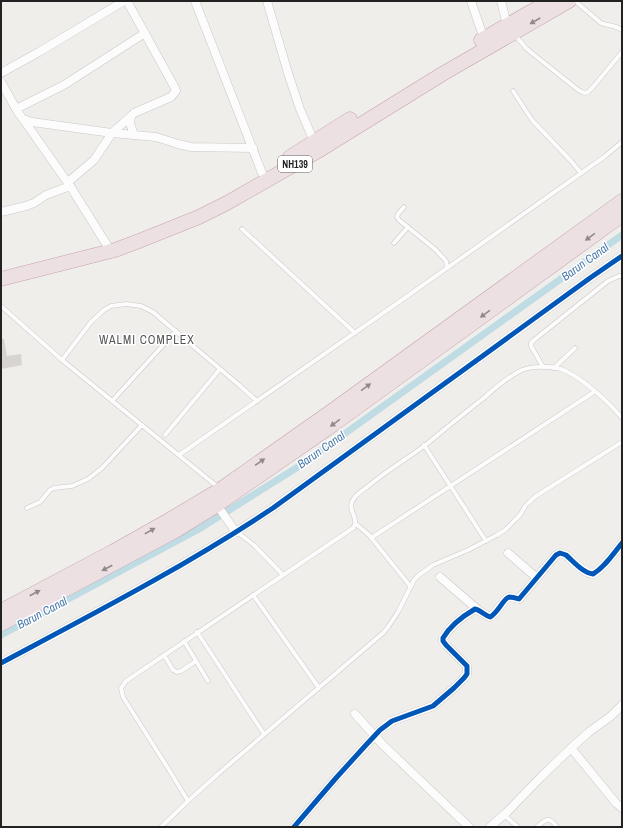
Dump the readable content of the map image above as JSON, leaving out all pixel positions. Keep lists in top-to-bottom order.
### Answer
{
  "streets": {
    "highway": ["NH139"]
  },
  "districts": ["WALMI COMPLEX"],
  "water": ["Barun Canal"]
}
